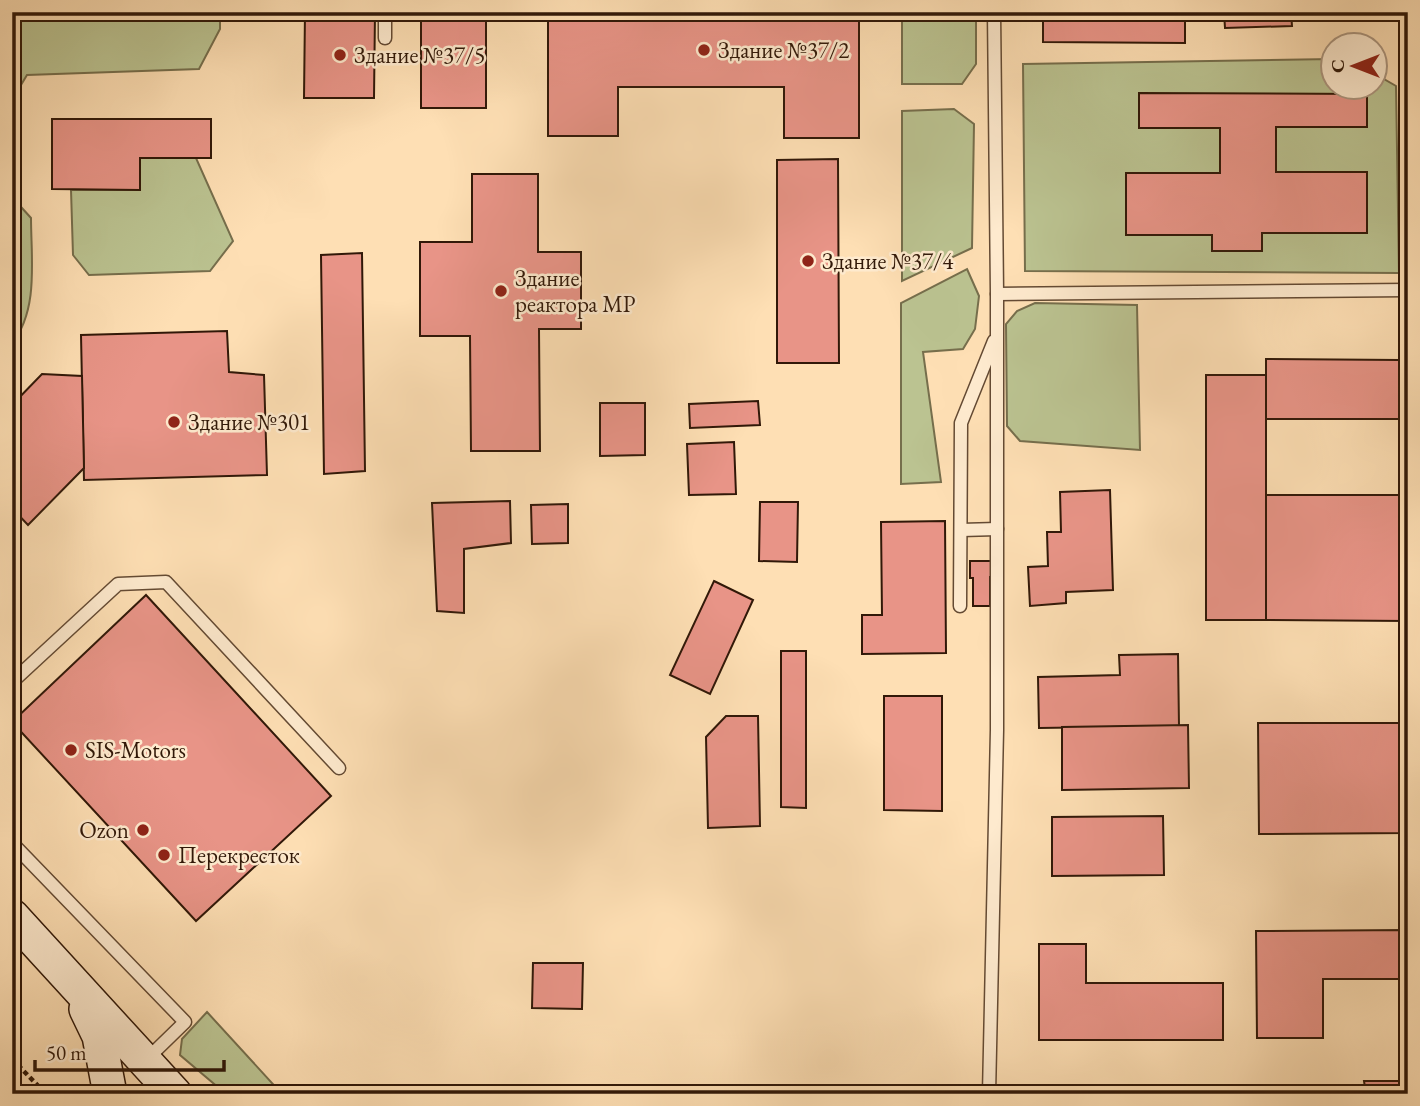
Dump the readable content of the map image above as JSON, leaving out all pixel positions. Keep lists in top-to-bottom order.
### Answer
{
  "places": [
    "Здание №37/2",
    "Здание №37/5",
    "Здание №37/4",
    "Здание реактора МР",
    "Здание №301",
    "SIS-Motors",
    "Ozon",
    "Перекресток"
  ],
  "scale_bar": "50 m",
  "north": "left"
}
